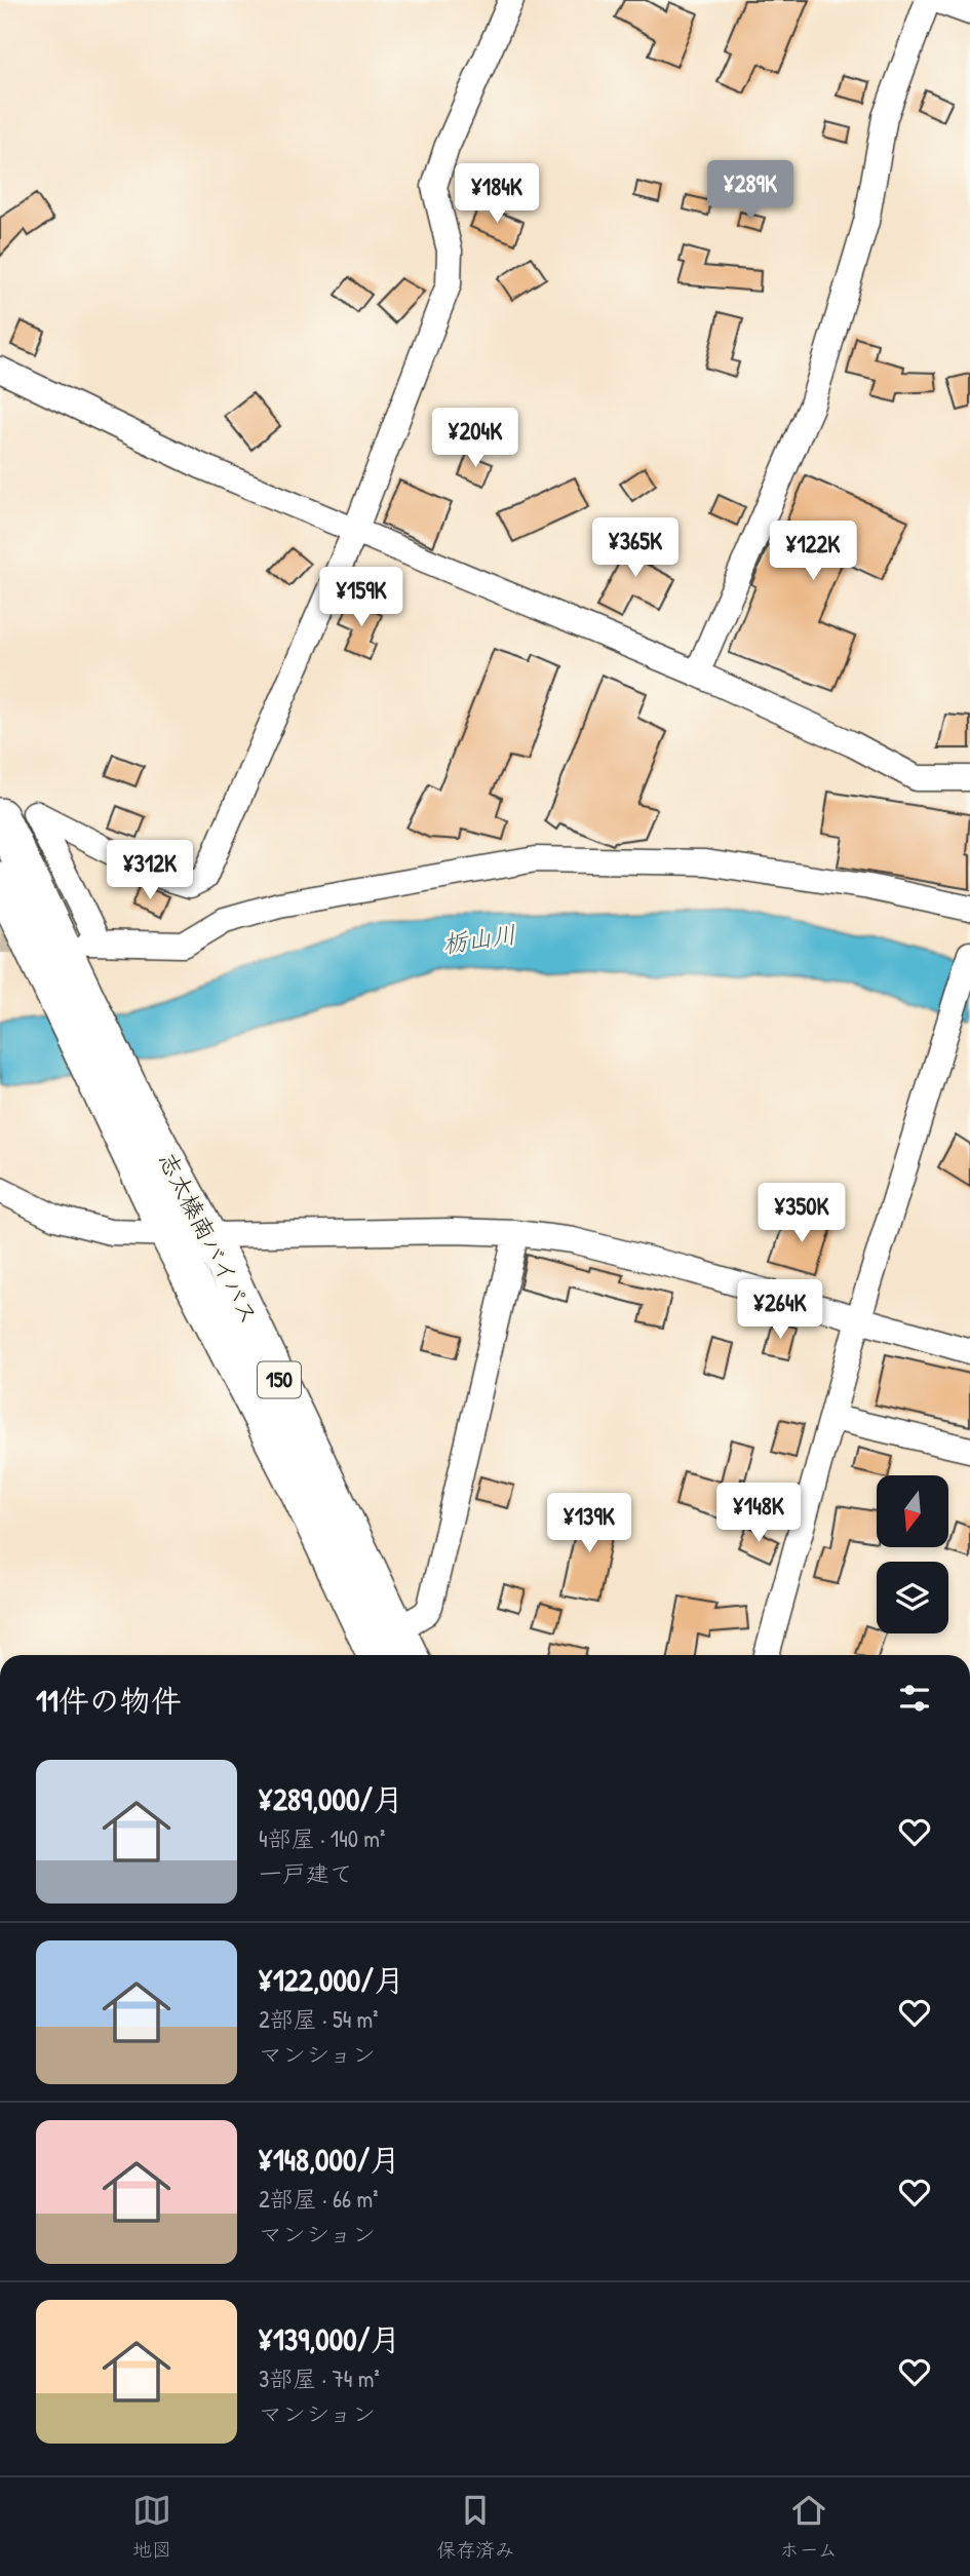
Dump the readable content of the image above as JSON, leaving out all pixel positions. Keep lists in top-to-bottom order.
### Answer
{
  "streets": {
    "highway": ["志太榛南バイパス", "150"]
  },
  "water": ["栃山川"],
  "north": "bottom",
  "page": {
    "price": [
      "¥289K",
      "¥184K",
      "¥204K",
      "¥365K",
      "¥122K",
      "¥159K",
      "¥312K",
      "¥350K",
      "¥264K",
      "¥148K",
      "¥139K"
    ],
    "heading": "11件の物件",
    "list": [
      {
        "name": "¥289,000/月",
        "note": "4部屋 · 140 m² · 一戸建て"
      },
      {
        "name": "¥122,000/月",
        "note": "2部屋 · 54 m² · マンション"
      },
      {
        "name": "¥148,000/月",
        "note": "2部屋 · 66 m² · マンション"
      },
      {
        "name": "¥139,000/月",
        "note": "3部屋 · 74 m² · マンション"
      }
    ],
    "tabs": ["地図", "保存済み", "ホーム"]
  }
}
